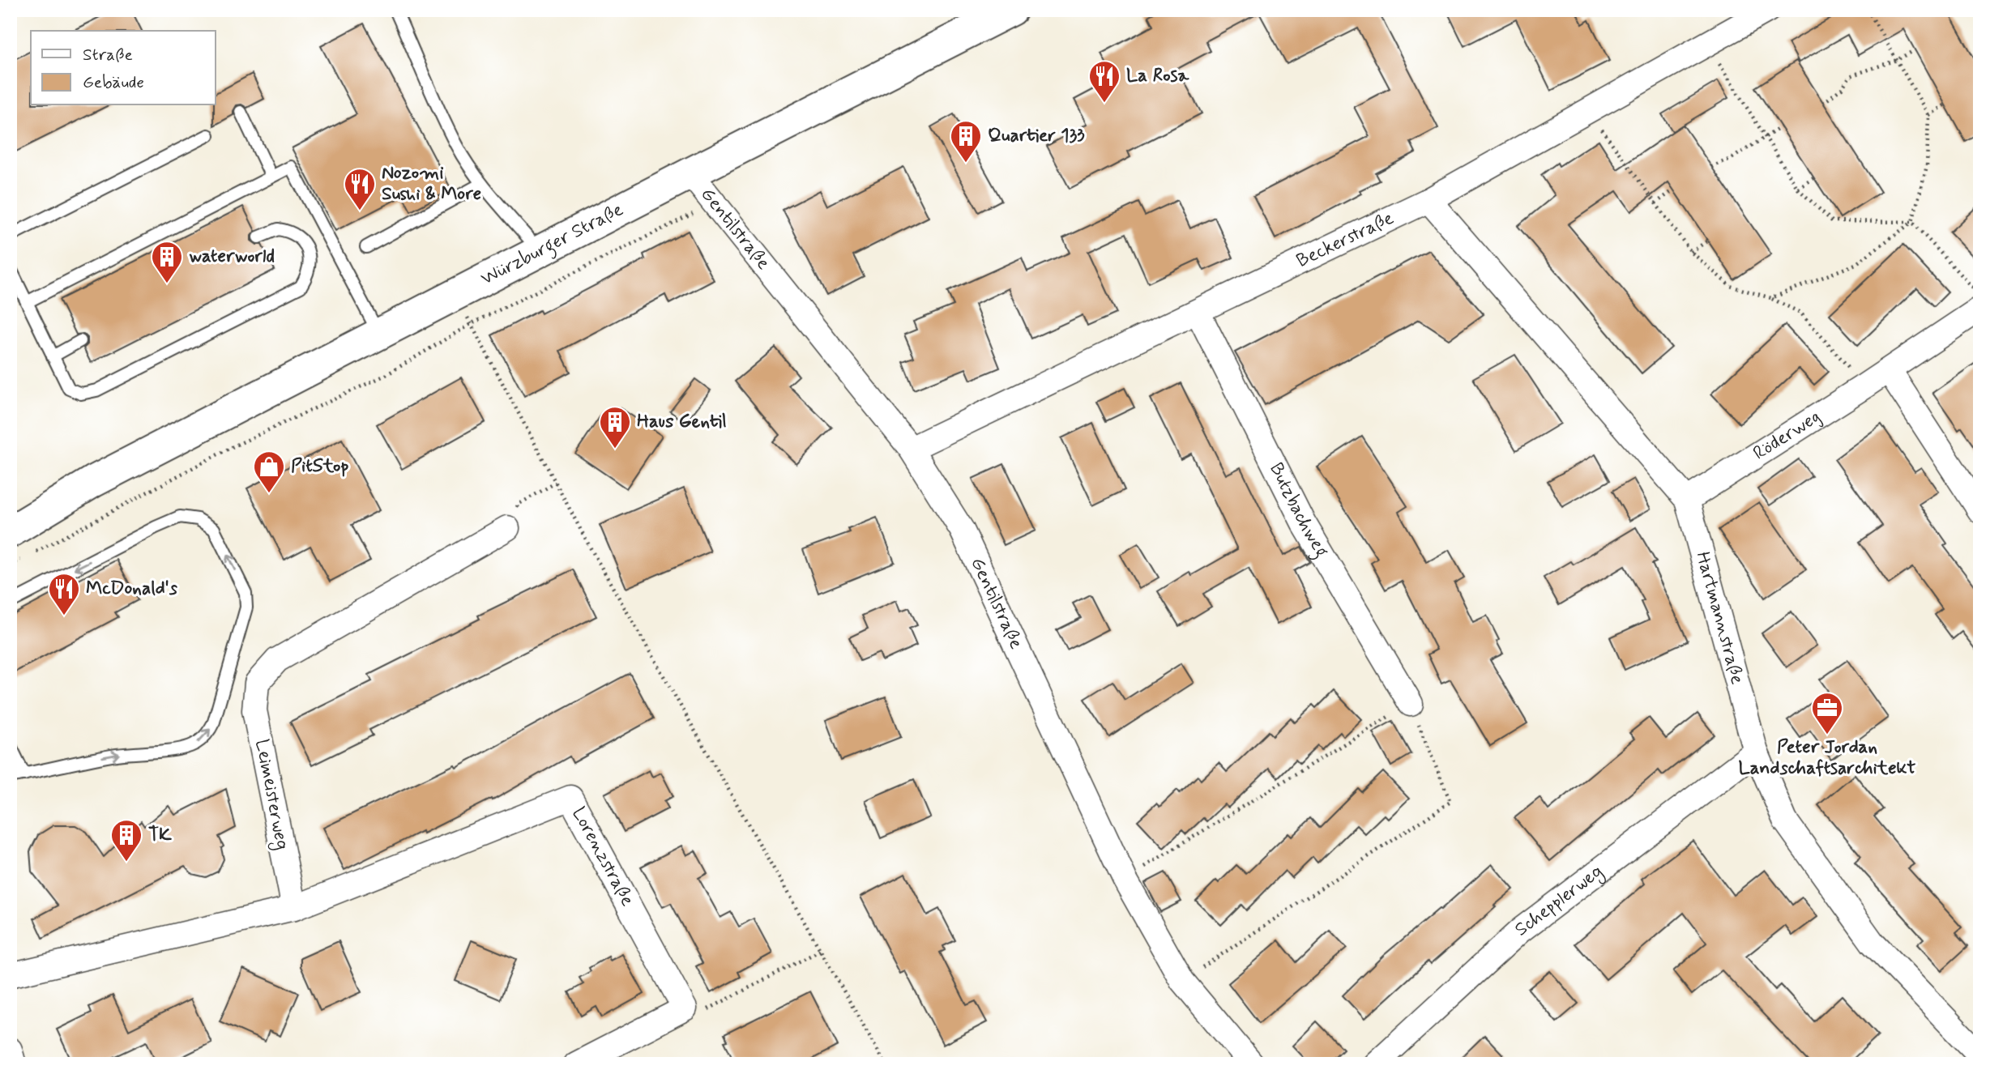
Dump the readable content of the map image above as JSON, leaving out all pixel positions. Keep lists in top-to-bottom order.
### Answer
{
  "streets": {
    "main road": ["Würzburger Straße"],
    "street": [
      "Gentilstraße",
      "Beckerstraße",
      "Röderweg",
      "Butzbachweg",
      "Hartmannstraße",
      "Leimeisterweg",
      "Lorenzstraße",
      "Schepplerweg"
    ]
  },
  "crossings": [
    ["Gentilstraße", "Beckerstraße"],
    ["Gentilstraße", "Würzburger Straße"],
    ["Beckerstraße", "Butzbachweg"],
    ["Beckerstraße", "Hartmannstraße"],
    ["Röderweg", "Hartmannstraße"],
    ["Hartmannstraße", "Schepplerweg"],
    ["Leimeisterweg", "Lorenzstraße"]
  ],
  "places": {
    "restaurant": ["La Rosa", "Nozomi Sushi & More", "McDonald's"],
    "building": [
      "Quartier 133",
      "waterworld",
      "Haus Gentil",
      "TK"
    ],
    "shop": ["PitStop"],
    "office": ["Peter Jordan Landschaftsarchitekt"]
  },
  "legend": ["Straße", "Gebäude"]
}
